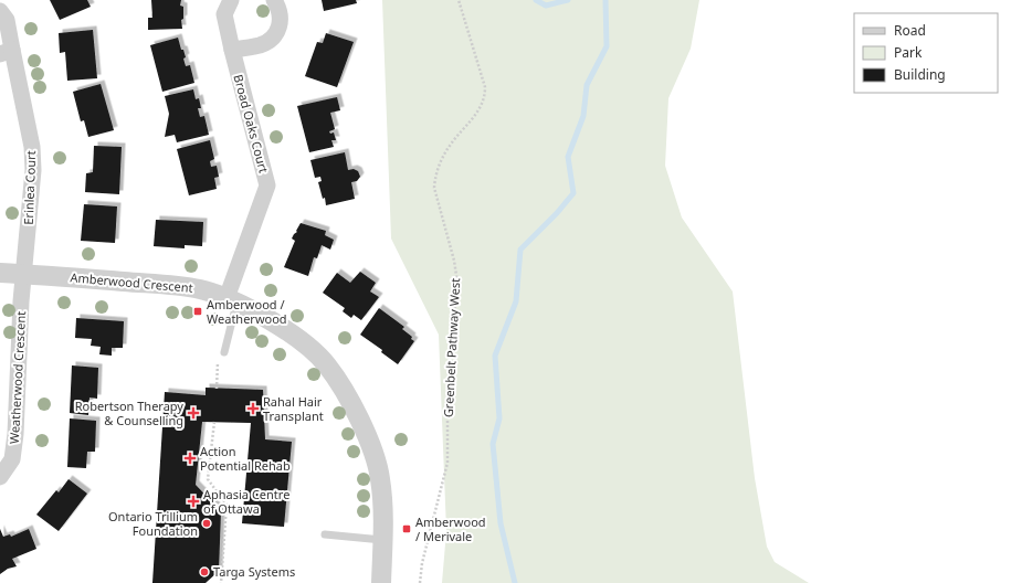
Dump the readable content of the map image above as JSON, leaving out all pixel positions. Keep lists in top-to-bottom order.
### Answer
{
  "streets": {
    "street": [
      "Broad Oaks Court",
      "Erinlea Court",
      "Amberwood Crescent",
      "Weatherwood Crescent"
    ],
    "path": ["Greenbelt Pathway West"]
  },
  "crossings": [
    ["Broad Oaks Court", "Amberwood Crescent"],
    ["Erinlea Court", "Amberwood Crescent"],
    ["Erinlea Court", "Weatherwood Crescent"],
    ["Amberwood Crescent", "Weatherwood Crescent"]
  ],
  "places": {
    "transit": ["Amberwood / Weatherwood", "Amberwood / Merivale"],
    "health": [
      "Rahal Hair Transplant",
      "Robertson Therapy & Counselling",
      "Action Potential Rehab",
      "Aphasia Centre of Ottawa"
    ],
    "other": ["Ontario Trillium Foundation", "Targa Systems"]
  },
  "legend": ["Road", "Park", "Building"]
}
